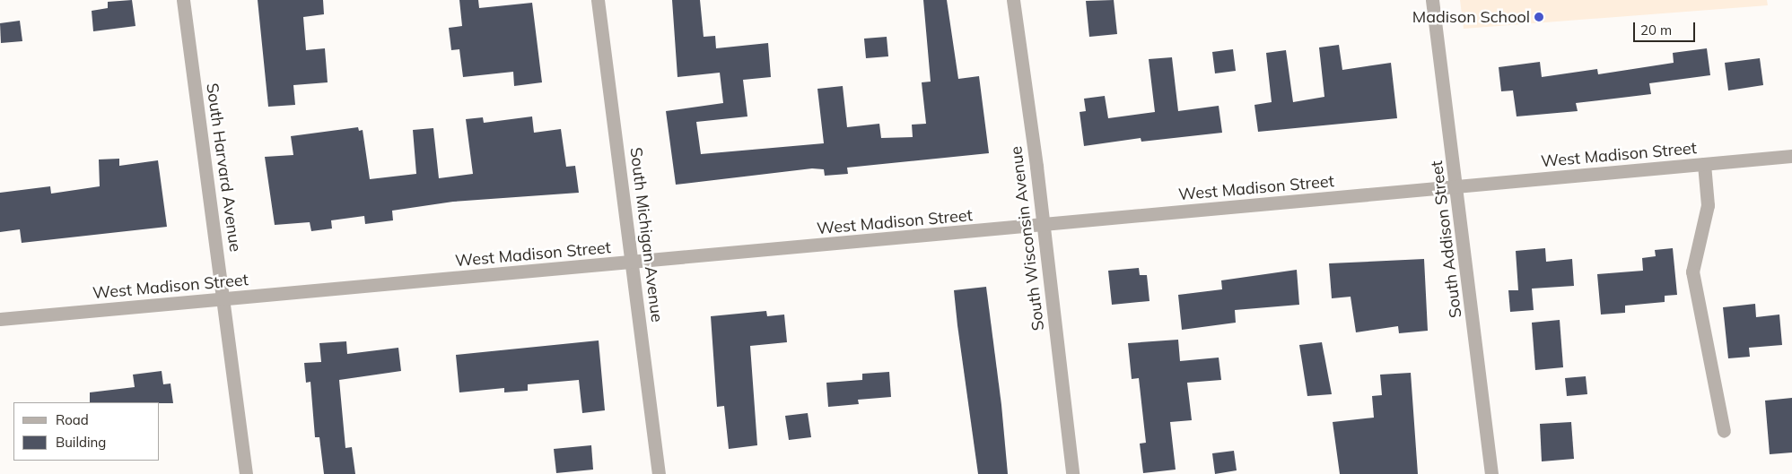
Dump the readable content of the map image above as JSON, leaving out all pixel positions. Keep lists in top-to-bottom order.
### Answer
{
  "streets": {
    "street": [
      "West Madison Street",
      "South Harvard Avenue",
      "South Michigan Avenue",
      "South Wisconsin Avenue",
      "South Addison Street"
    ]
  },
  "crossings": [
    ["West Madison Street", "South Harvard Avenue"],
    ["West Madison Street", "South Michigan Avenue"],
    ["West Madison Street", "South Wisconsin Avenue"],
    ["West Madison Street", "South Addison Street"]
  ],
  "places": ["Madison School"],
  "legend": ["Road", "Building"],
  "scale_bar": "20 m"
}
